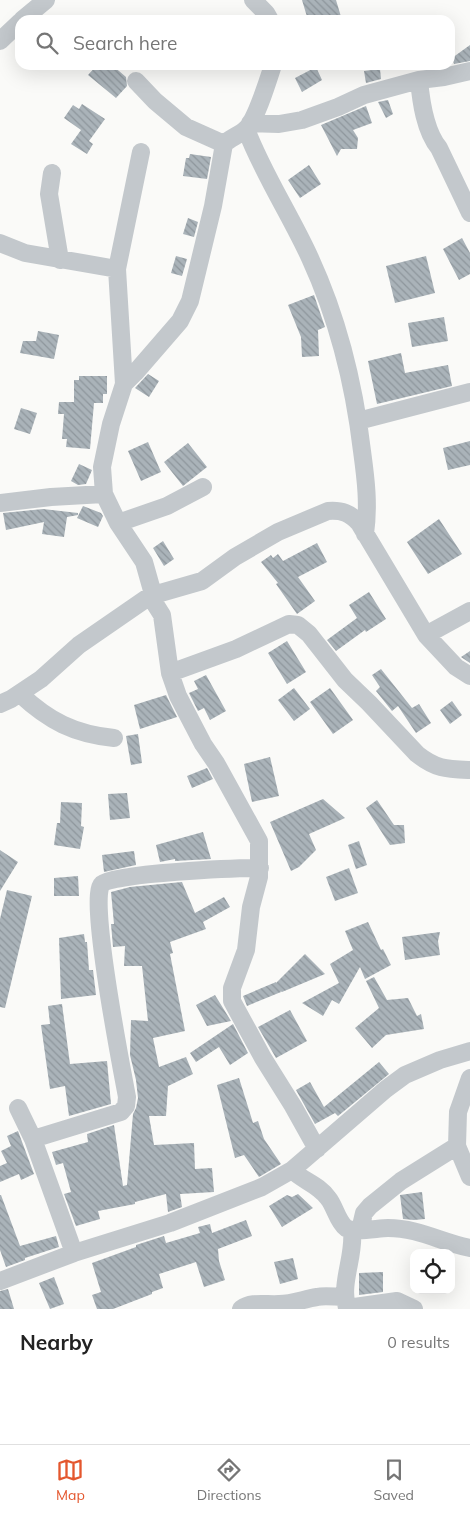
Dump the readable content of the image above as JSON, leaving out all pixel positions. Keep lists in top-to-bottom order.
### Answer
{
  "page": {
    "search": "Search here",
    "heading": ["Nearby", "0 results"],
    "nav": ["Map", "Directions", "Saved"]
  }
}
